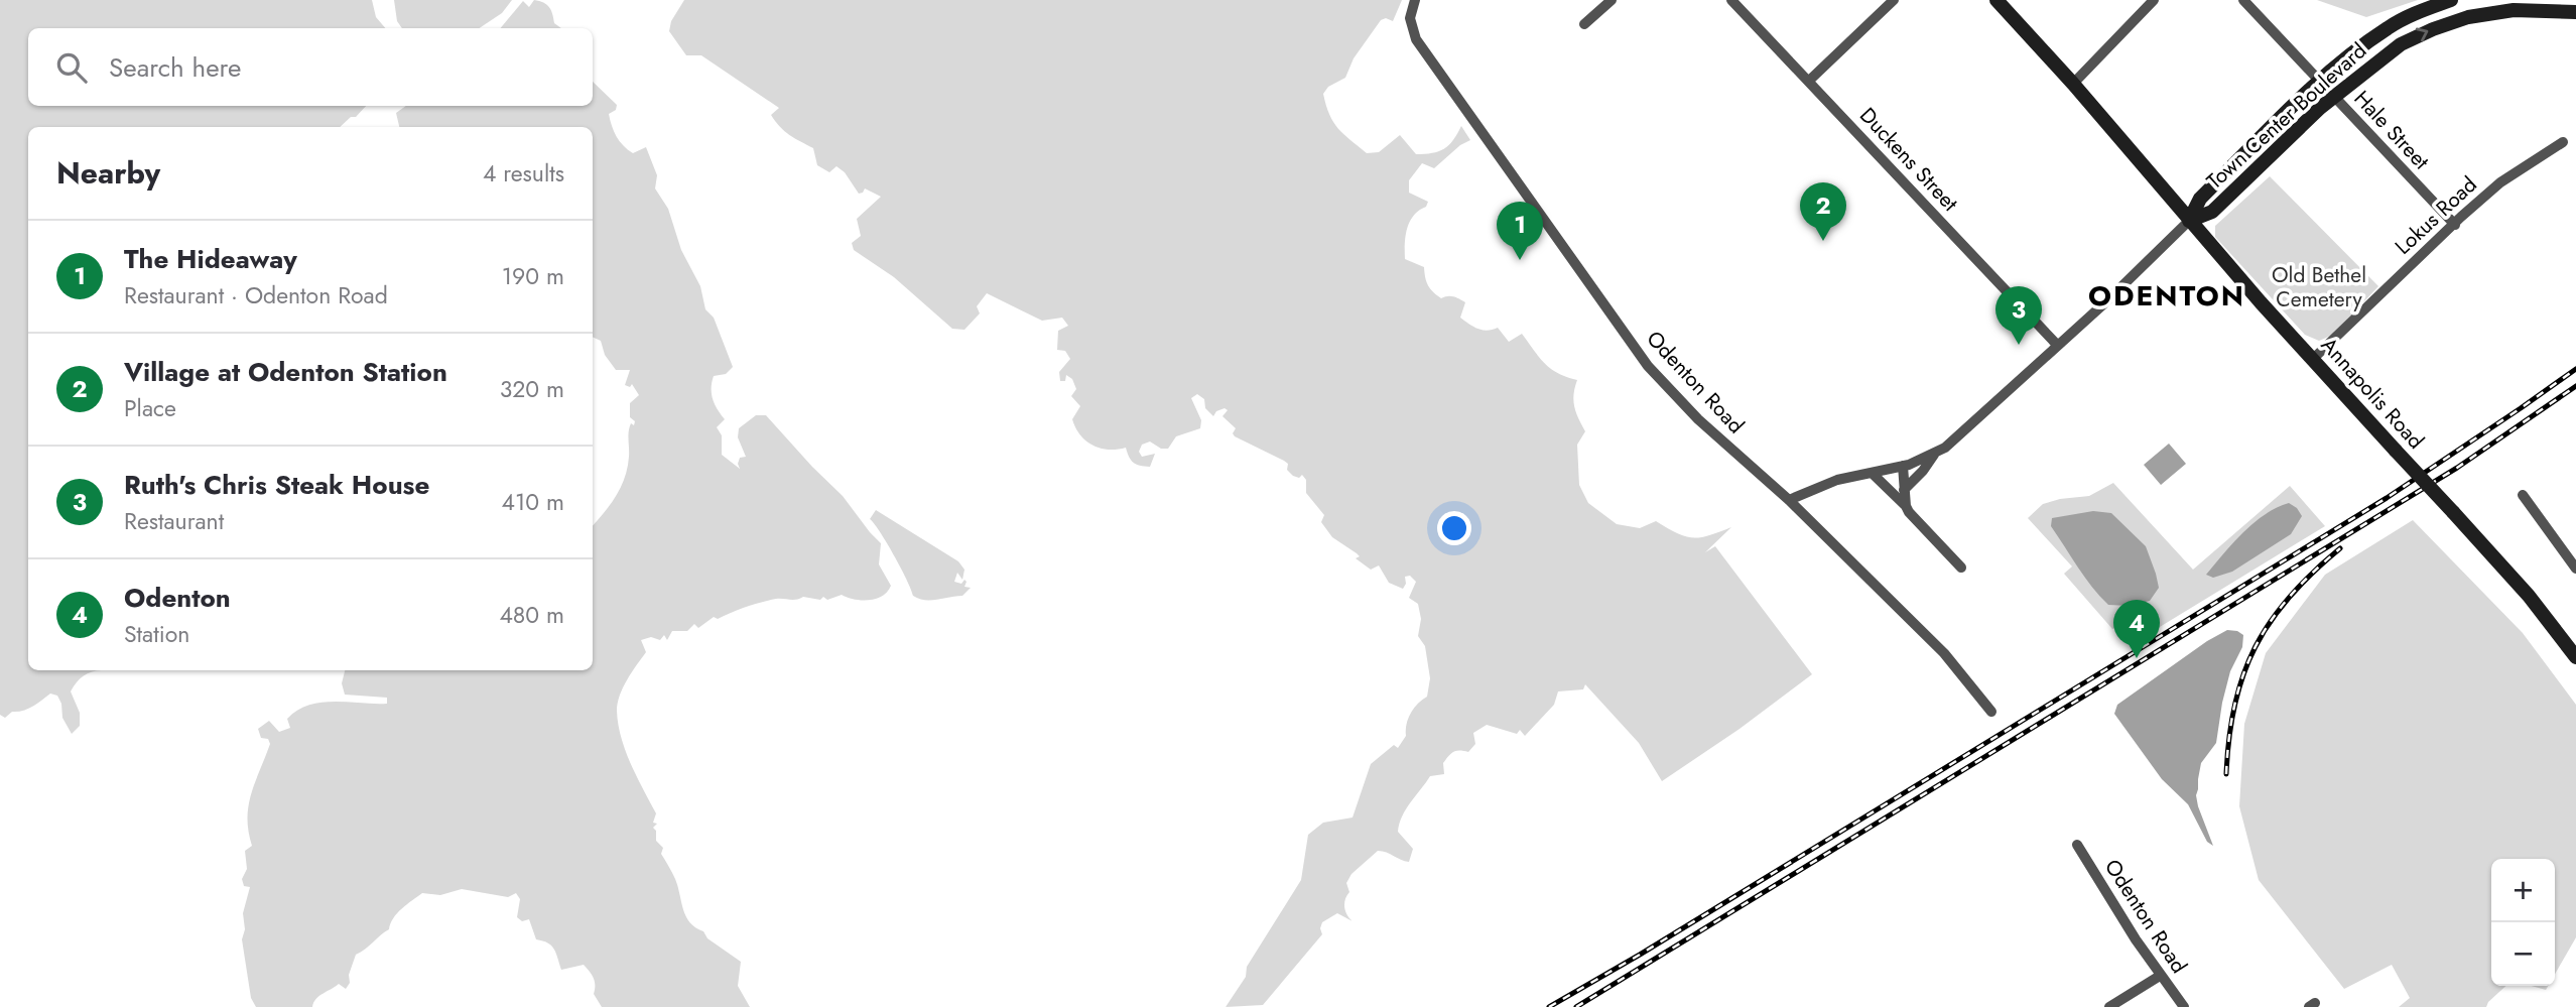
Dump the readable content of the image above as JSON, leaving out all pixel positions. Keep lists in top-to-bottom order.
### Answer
{
  "streets": {
    "main road": ["Town Center Boulevard", "Annapolis Road"],
    "street": [
      "Hale Street",
      "Duckens Street",
      "Lokus Road",
      "Odenton Road"
    ]
  },
  "crossings": [
    ["Town Center Boulevard", "Hale Street"],
    ["Town Center Boulevard", "Duckens Street"],
    ["Town Center Boulevard", "Odenton Road"],
    ["Town Center Boulevard", "Annapolis Road"],
    ["Hale Street", "Lokus Road"],
    ["Lokus Road", "Annapolis Road"]
  ],
  "districts": ["ODENTON"],
  "parks": ["Old Bethel Cemetery"],
  "page": {
    "search": "Search here",
    "heading": ["Nearby", "4 results"],
    "pins": [
      "2",
      "1",
      "3",
      "4"
    ],
    "list": [
      {
        "mark": "1",
        "name": "The Hideaway",
        "note": "Restaurant · Odenton Road",
        "value": "190 m"
      },
      {
        "mark": "2",
        "name": "Village at Odenton Station",
        "note": "Place",
        "value": "320 m"
      },
      {
        "mark": "3",
        "name": "Ruth's Chris Steak House",
        "note": "Restaurant",
        "value": "410 m"
      },
      {
        "mark": "4",
        "name": "Odenton",
        "note": "Station",
        "value": "480 m"
      }
    ],
    "map_buttons": ["+", "−"]
  }
}
